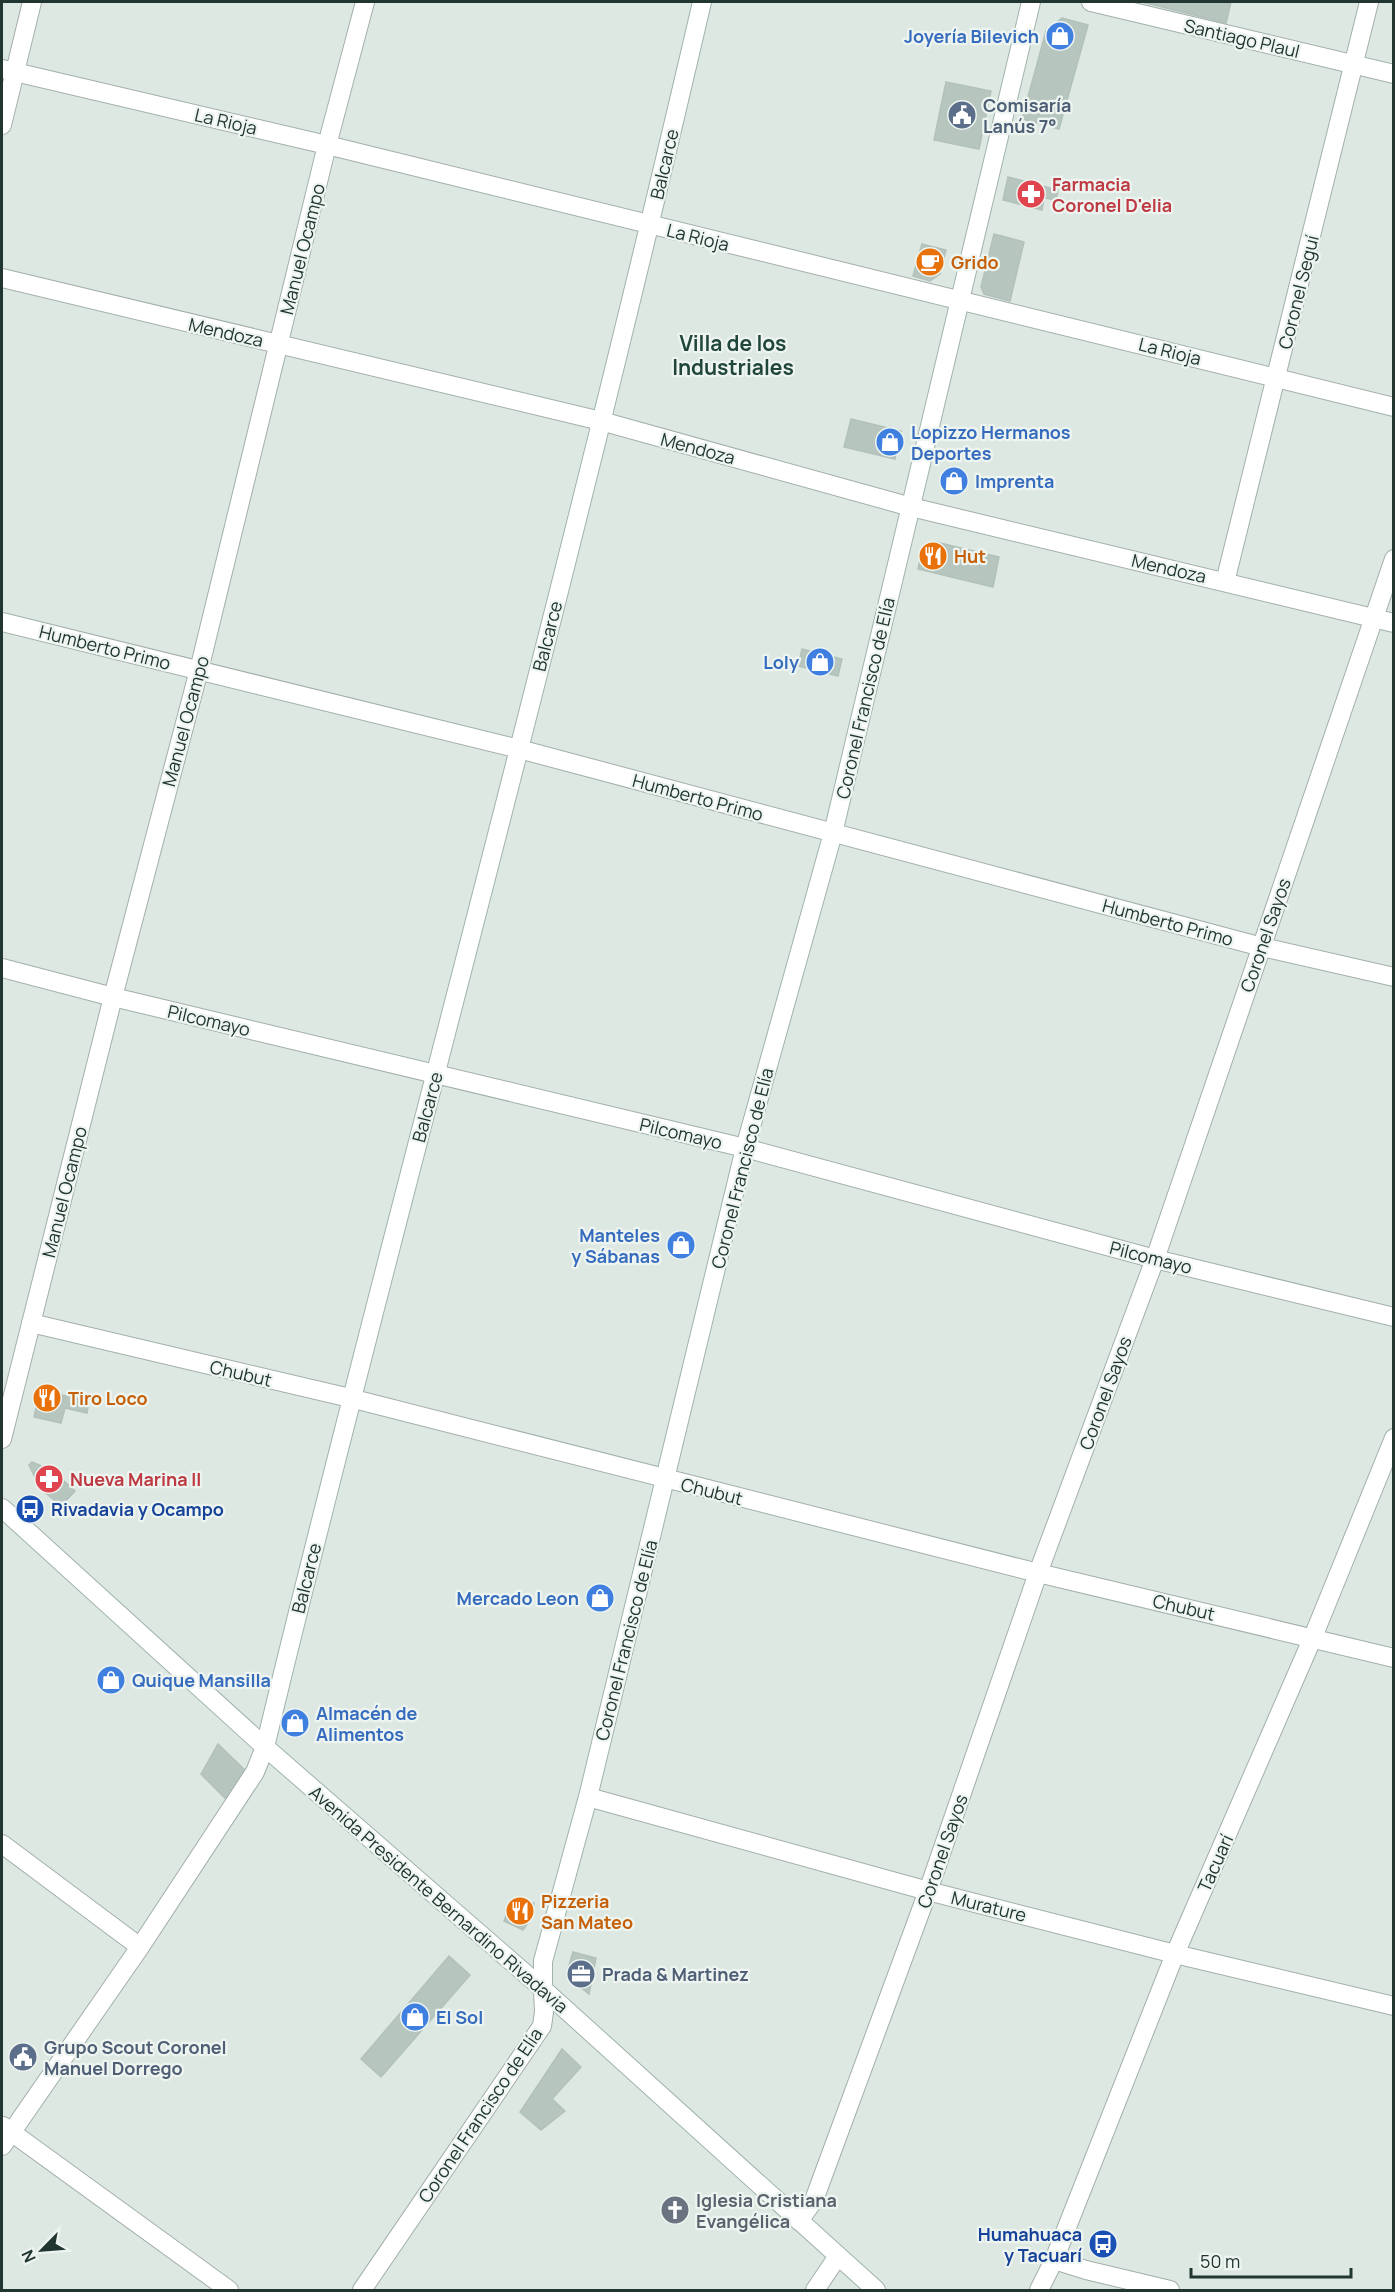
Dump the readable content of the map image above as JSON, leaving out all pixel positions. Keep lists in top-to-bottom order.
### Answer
{
  "streets": {
    "street": [
      "Santiago Plaul",
      "La Rioja",
      "Balcarce",
      "Manuel Ocampo",
      "Coronel Seguí",
      "Mendoza",
      "Humberto Primo",
      "Coronel Francisco de Elía",
      "Coronel Sayos",
      "Pilcomayo",
      "Chubut",
      "Tacuarí",
      "Avenida Presidente Bernardino Rivadavia",
      "Murature"
    ]
  },
  "crossings": [
    ["Santiago Plaul", "Coronel Seguí"],
    ["La Rioja", "Balcarce"],
    ["La Rioja", "Manuel Ocampo"],
    ["La Rioja", "Coronel Seguí"],
    ["La Rioja", "Coronel Francisco de Elía"],
    ["Balcarce", "Mendoza"],
    ["Balcarce", "Humberto Primo"],
    ["Balcarce", "Pilcomayo"],
    ["Balcarce", "Chubut"],
    ["Balcarce", "Avenida Presidente Bernardino Rivadavia"],
    ["Manuel Ocampo", "Mendoza"],
    ["Manuel Ocampo", "Humberto Primo"],
    ["Manuel Ocampo", "Pilcomayo"],
    ["Manuel Ocampo", "Chubut"],
    ["Coronel Seguí", "Mendoza"],
    ["Mendoza", "Coronel Francisco de Elía"],
    ["Mendoza", "Coronel Sayos"],
    ["Humberto Primo", "Coronel Francisco de Elía"],
    ["Humberto Primo", "Coronel Sayos"],
    ["Coronel Francisco de Elía", "Pilcomayo"],
    ["Coronel Francisco de Elía", "Chubut"],
    ["Coronel Francisco de Elía", "Avenida Presidente Bernardino Rivadavia"],
    ["Coronel Francisco de Elía", "Murature"],
    ["Coronel Sayos", "Pilcomayo"],
    ["Coronel Sayos", "Chubut"],
    ["Coronel Sayos", "Avenida Presidente Bernardino Rivadavia"],
    ["Coronel Sayos", "Murature"],
    ["Chubut", "Tacuarí"],
    ["Tacuarí", "Murature"]
  ],
  "districts": ["Villa de los Industriales"],
  "places": {
    "shop": [
      "Joyería Bilevich",
      "Lopizzo Hermanos Deportes",
      "Imprenta",
      "Loly",
      "Manteles y Sábanas",
      "Mercado Leon",
      "Quique Mansilla",
      "Almacén de Alimentos",
      "El Sol"
    ],
    "public building": ["Comisaría Lanús 7°", "Grupo Scout Coronel Manuel Dorrego"],
    "pharmacy": ["Farmacia Coronel D'elia", "Nueva Marina II"],
    "cafe": ["Grido"],
    "restaurant": ["Hut", "Tiro Loco", "Pizzeria San Mateo"],
    "bus stop": ["Rivadavia y Ocampo", "Humahuaca y Tacuarí"],
    "office": ["Prada & Martinez"],
    "church": ["Iglesia Cristiana Evangélica"]
  },
  "scale_bar": "50 m",
  "north": "bottom left"
}
